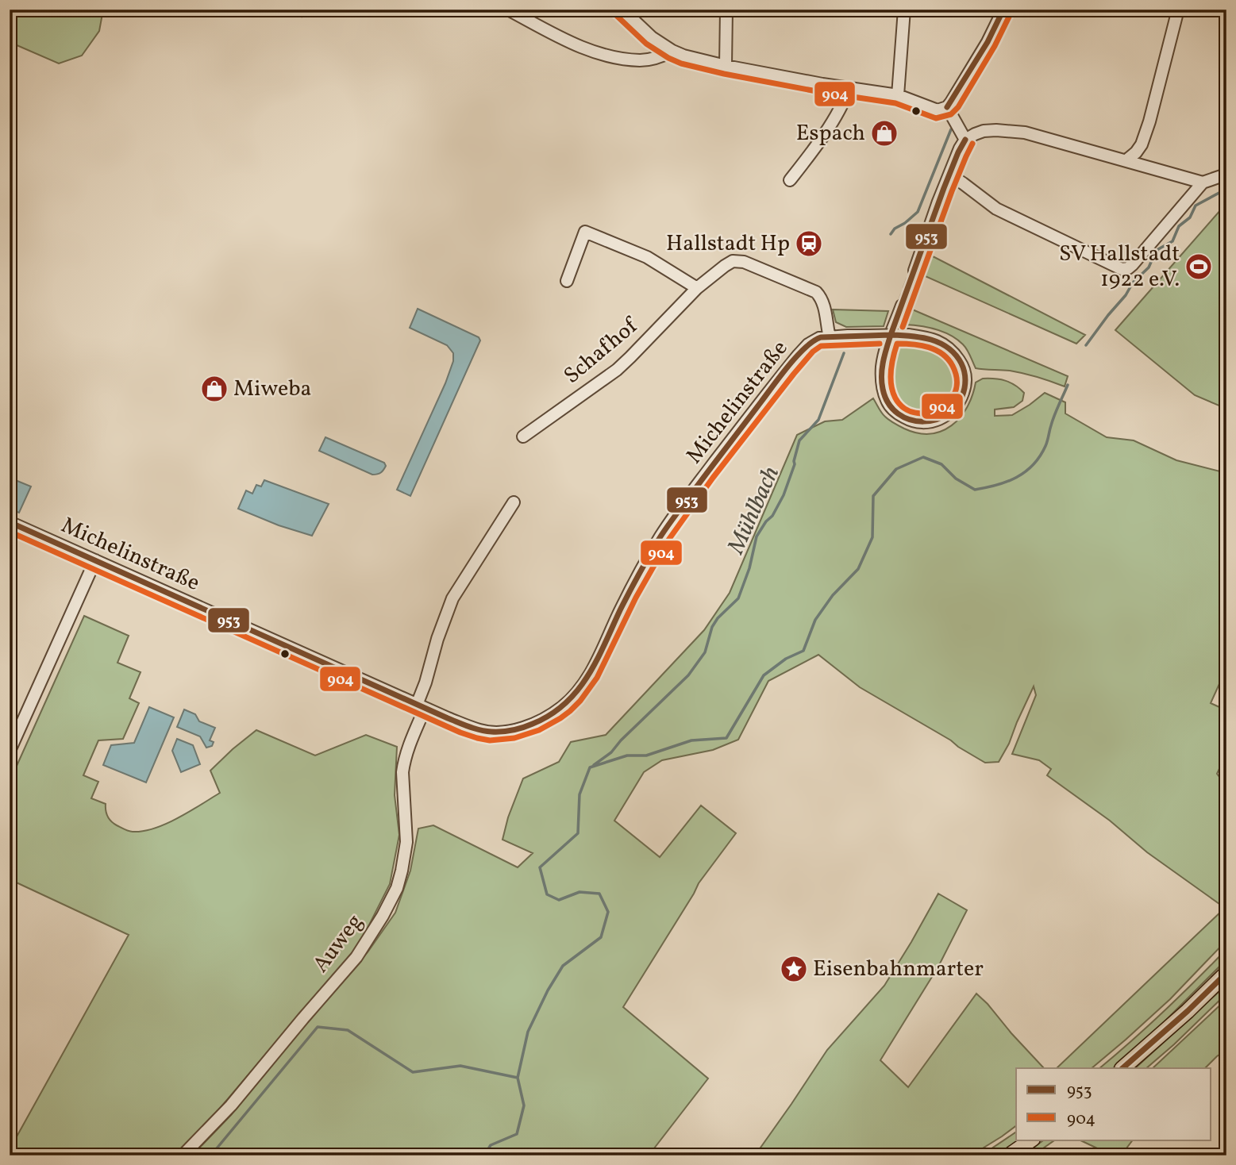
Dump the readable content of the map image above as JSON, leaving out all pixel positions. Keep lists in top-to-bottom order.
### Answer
{
  "streets": {
    "street": ["Schafhof", "Michelinstraße", "Auweg"]
  },
  "crossings": [
    ["Schafhof", "Michelinstraße"],
    ["Michelinstraße", "Auweg"]
  ],
  "water": ["Mühlbach"],
  "places": {
    "shop": ["Espach", "Miweba"],
    "station": ["Hallstadt Hp"],
    "sports": ["SV Hallstadt 1922 e.V."],
    "place": ["Eisenbahnmarter"]
  },
  "lines": ["transit line 953", "transit line 904"],
  "legend": ["953", "904"]
}
